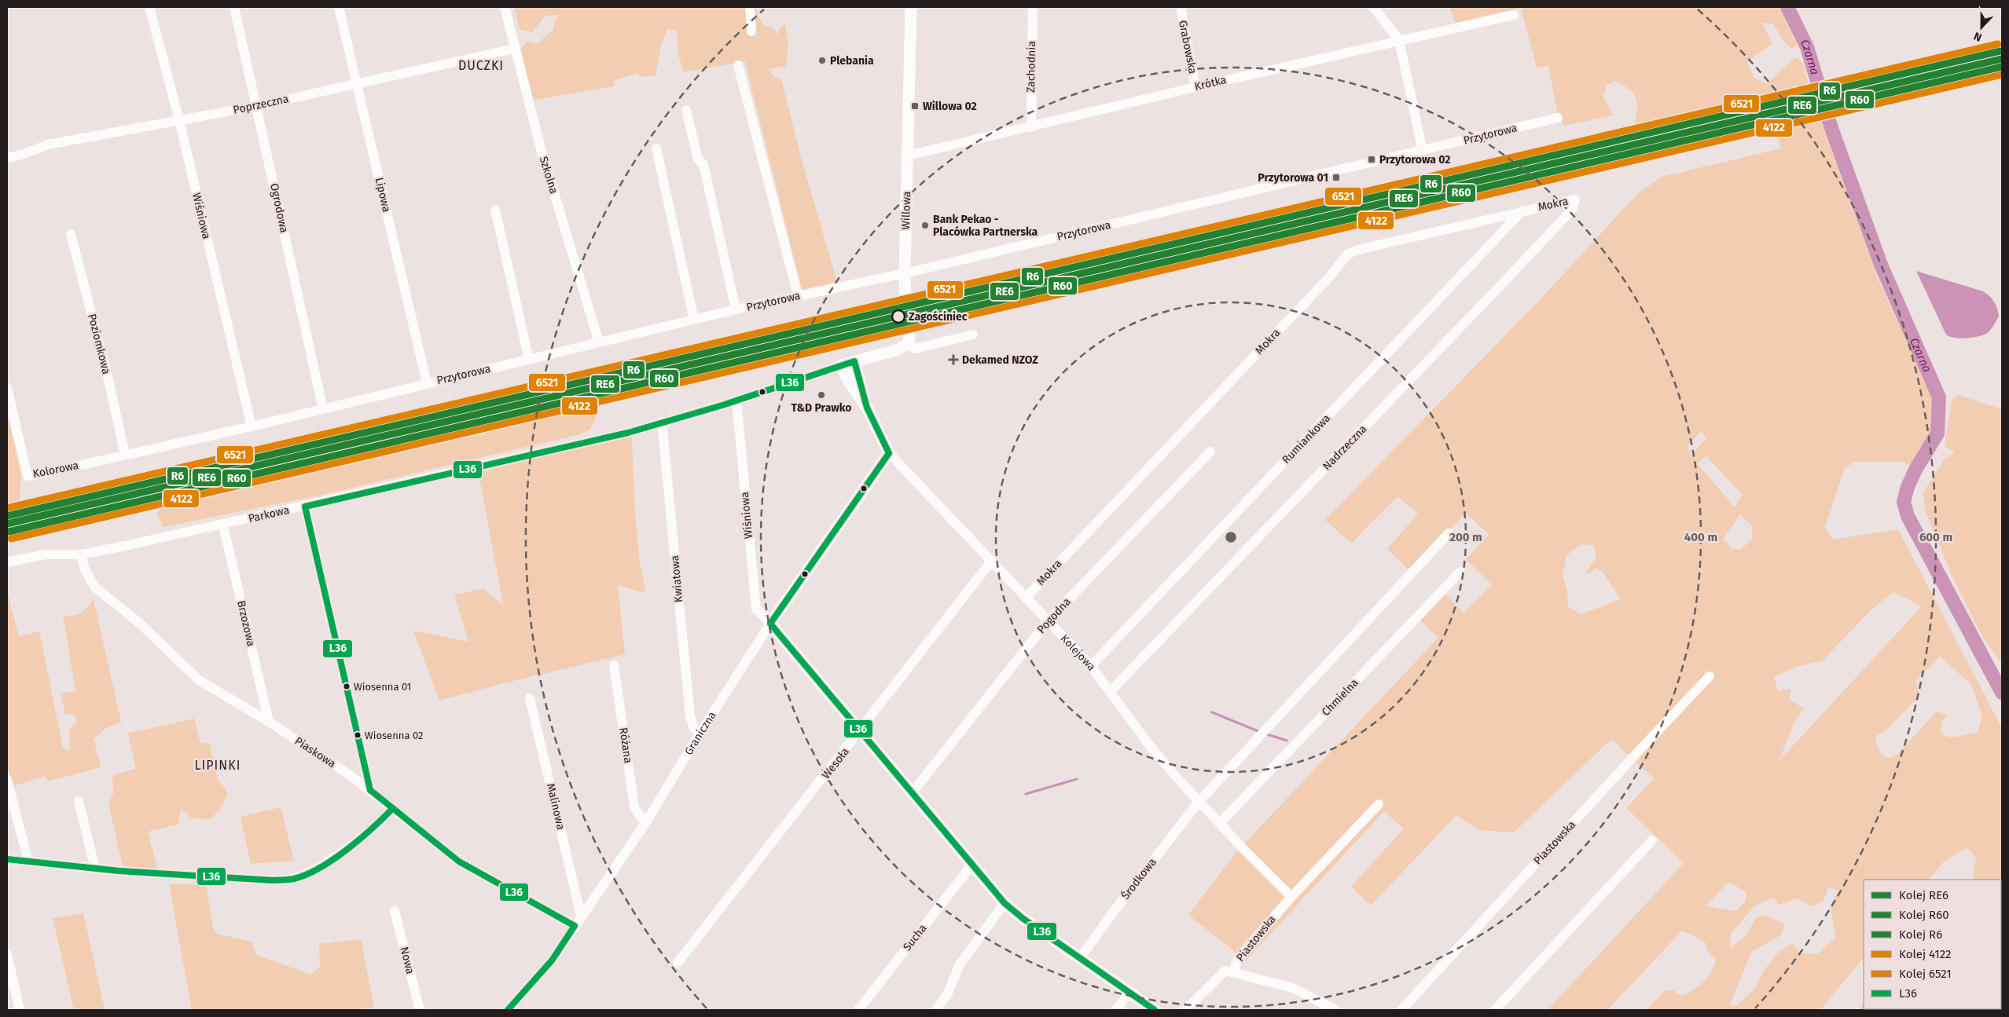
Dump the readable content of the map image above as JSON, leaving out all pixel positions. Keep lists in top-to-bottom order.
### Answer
{
  "streets": {
    "street": [
      "Grabowska",
      "Zachodnia",
      "Krótka",
      "Poprzeczna",
      "Przytorowa",
      "Szkolna",
      "Lipowa",
      "Mokra",
      "Ogrodowa",
      "Willowa",
      "Wiśniowa",
      "Poziomkowa",
      "Rumiankowa",
      "Nadrzeczna",
      "Kolorowa",
      "Parkowa",
      "Kwiatowa",
      "Pogodna",
      "Brzozowa",
      "Kolejowa",
      "Chmielna",
      "Graniczna",
      "Różana",
      "Piaskowa",
      "Wesoła",
      "Malinowa",
      "Piastowska",
      "Środkowa",
      "Sucha",
      "Nowa"
    ]
  },
  "crossings": [
    ["Grabowska", "Krótka"],
    ["Zachodnia", "Krótka"],
    ["Krótka", "Willowa"],
    ["Poprzeczna", "Szkolna"],
    ["Poprzeczna", "Lipowa"],
    ["Poprzeczna", "Ogrodowa"],
    ["Poprzeczna", "Wiśniowa"],
    ["Przytorowa", "Szkolna"],
    ["Przytorowa", "Lipowa"],
    ["Przytorowa", "Ogrodowa"],
    ["Przytorowa", "Willowa"],
    ["Przytorowa", "Wiśniowa"],
    ["Przytorowa", "Poziomkowa"],
    ["Przytorowa", "Kolorowa"],
    ["Mokra", "Rumiankowa"],
    ["Mokra", "Nadrzeczna"],
    ["Mokra", "Kolejowa"],
    ["Wiśniowa", "Parkowa"],
    ["Wiśniowa", "Graniczna"],
    ["Poziomkowa", "Kolorowa"],
    ["Rumiankowa", "Kolejowa"],
    ["Nadrzeczna", "Kolejowa"],
    ["Parkowa", "Kwiatowa"],
    ["Parkowa", "Brzozowa"],
    ["Parkowa", "Kolejowa"],
    ["Parkowa", "Piaskowa"],
    ["Kwiatowa", "Graniczna"],
    ["Pogodna", "Kolejowa"],
    ["Brzozowa", "Piaskowa"],
    ["Kolejowa", "Chmielna"],
    ["Kolejowa", "Graniczna"],
    ["Kolejowa", "Wesoła"],
    ["Kolejowa", "Piastowska"],
    ["Kolejowa", "Środkowa"],
    ["Graniczna", "Różana"],
    ["Graniczna", "Piaskowa"],
    ["Graniczna", "Malinowa"]
  ],
  "districts": ["DUCZKI", "LIPINKI"],
  "water": ["Czarna"],
  "places": {
    "other": [
      "Plebania",
      "Bank Pekao - Placówka Partnerska",
      "Zagościniec",
      "T&D Prawko",
      "Wiosenna 01",
      "Wiosenna 02"
    ],
    "transit": ["Willowa 02", "Przytorowa 02", "Przytorowa 01"],
    "health": ["Dekamed NZOZ"]
  },
  "lines": [
    "rail line 6521",
    "rail line R6",
    "rail line RE6",
    "rail line R60",
    "rail line 4122",
    "transit line L36"
  ],
  "legend": [
    "Kolej RE6",
    "Kolej R60",
    "Kolej R6",
    "Kolej 4122",
    "Kolej 6521",
    "L36"
  ],
  "north": "bottom",
  "rings": ["200 m", "400 m", "600 m"]
}
